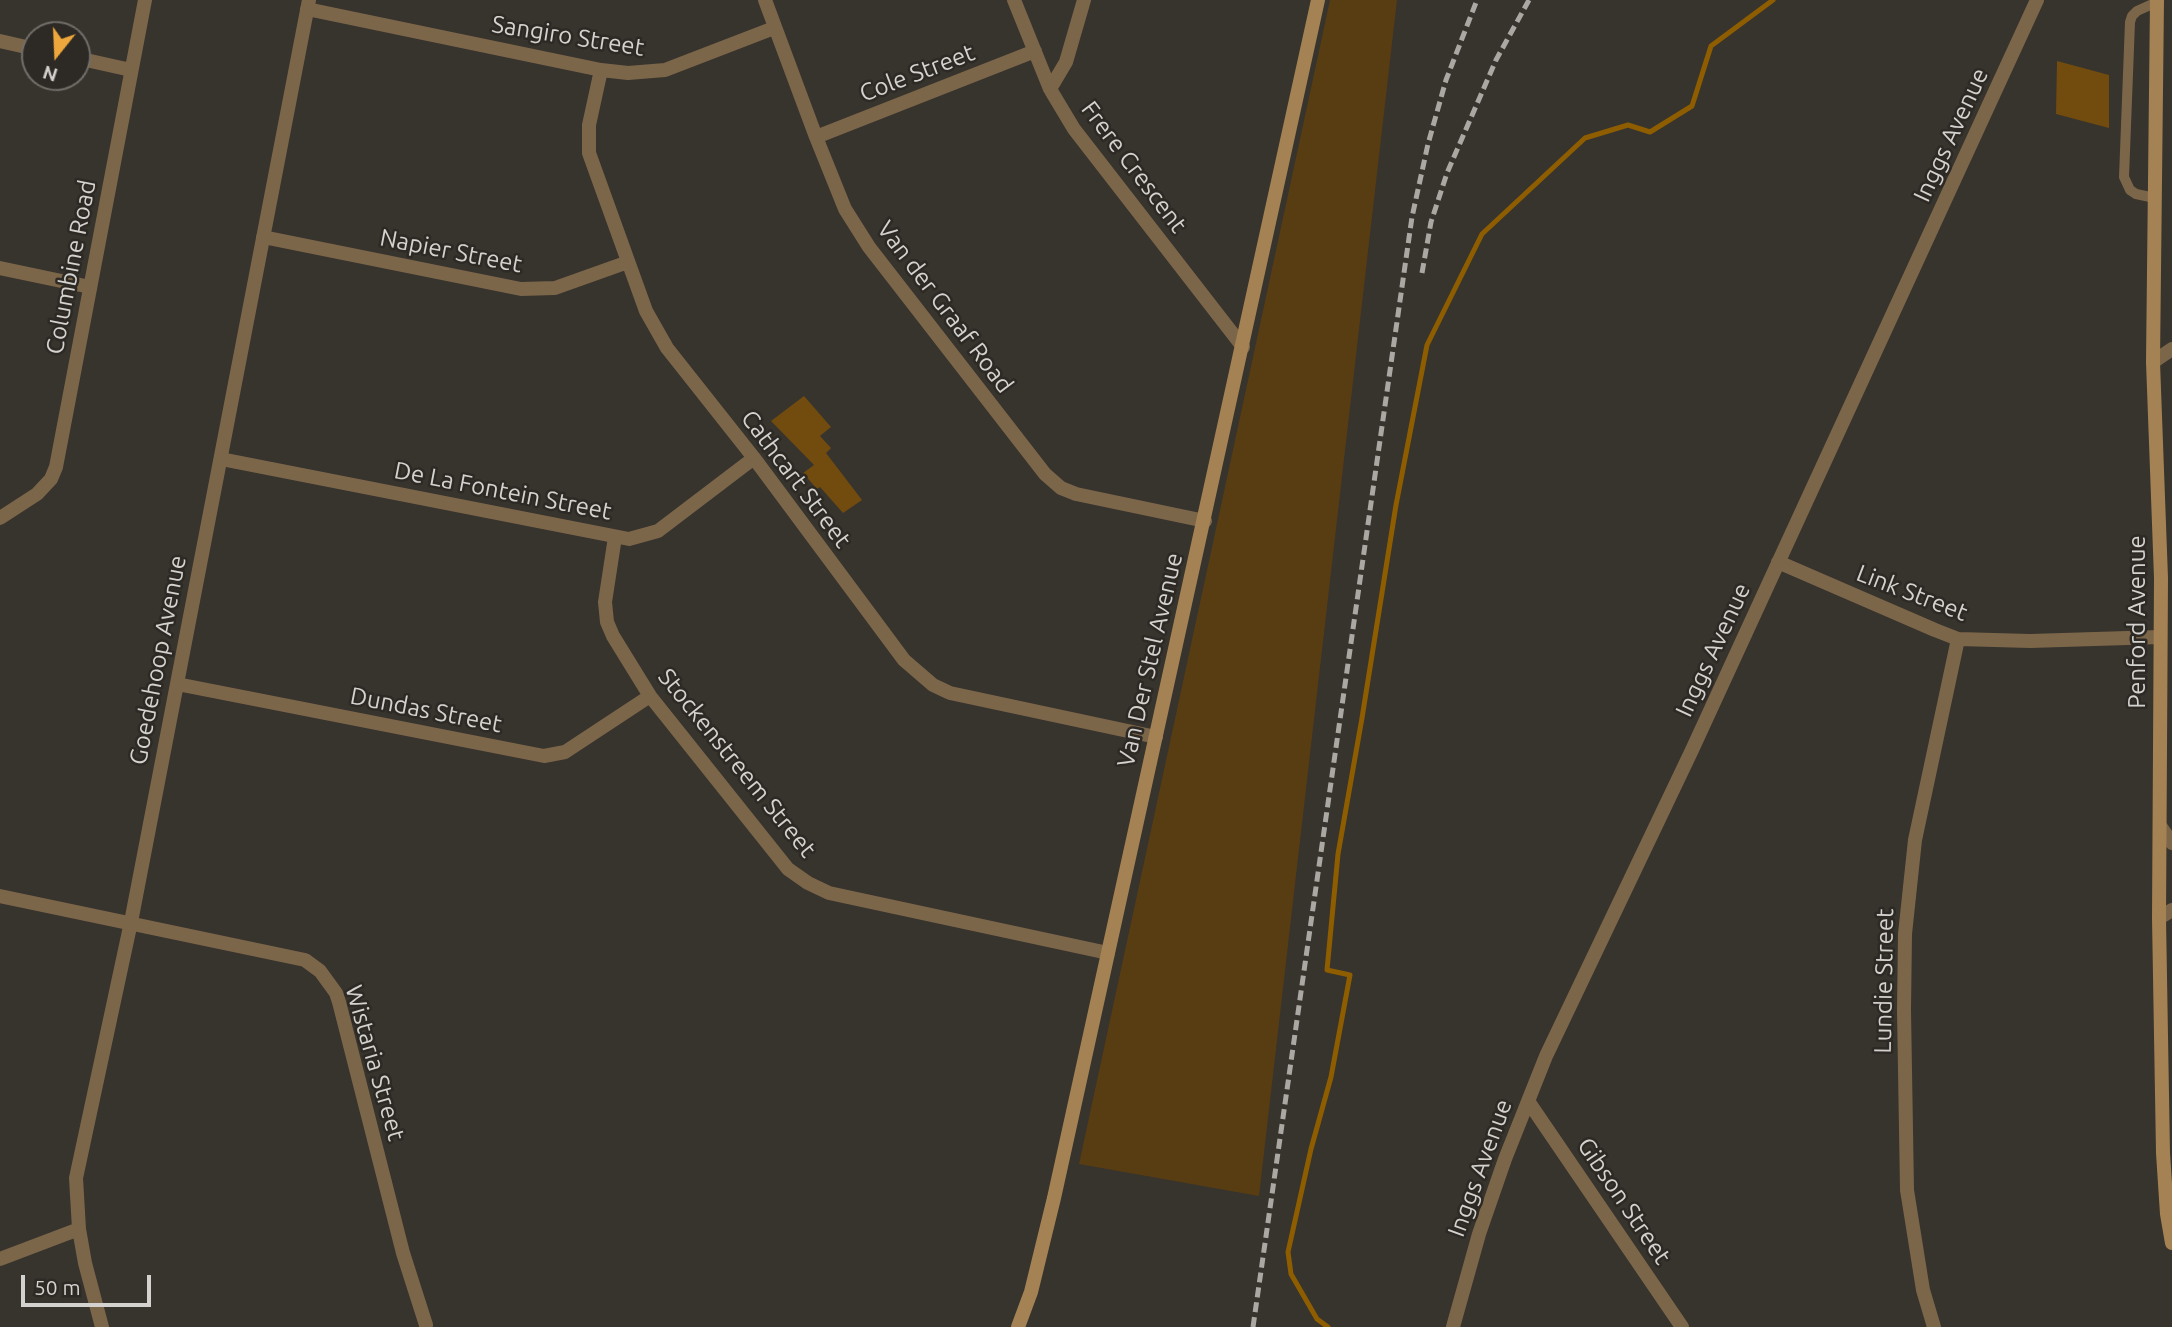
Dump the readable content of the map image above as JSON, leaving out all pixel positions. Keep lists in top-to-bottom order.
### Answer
{
  "streets": {
    "street": [
      "Sangiro Street",
      "Cole Street",
      "Inggs Avenue",
      "Frere Crescent",
      "Napier Street",
      "Columbine Road",
      "Van der Graaf Road",
      "Cathcart Street",
      "De La Fontein Street",
      "Link Street",
      "Penford Avenue",
      "Goedehoop Avenue",
      "Van Der Stel Avenue",
      "Dundas Street",
      "Stockenstreem Street",
      "Lundie Street",
      "Wistaria Street",
      "Gibson Street"
    ]
  },
  "crossings": [
    ["Sangiro Street", "Van der Graaf Road"],
    ["Sangiro Street", "Cathcart Street"],
    ["Sangiro Street", "Goedehoop Avenue"],
    ["Cole Street", "Frere Crescent"],
    ["Cole Street", "Van der Graaf Road"],
    ["Inggs Avenue", "Link Street"],
    ["Inggs Avenue", "Gibson Street"],
    ["Frere Crescent", "Van Der Stel Avenue"],
    ["Napier Street", "Cathcart Street"],
    ["Napier Street", "Goedehoop Avenue"],
    ["Van der Graaf Road", "Van Der Stel Avenue"],
    ["Cathcart Street", "De La Fontein Street"],
    ["Cathcart Street", "Van Der Stel Avenue"],
    ["De La Fontein Street", "Goedehoop Avenue"],
    ["De La Fontein Street", "Stockenstreem Street"],
    ["Link Street", "Penford Avenue"],
    ["Link Street", "Lundie Street"],
    ["Goedehoop Avenue", "Dundas Street"],
    ["Goedehoop Avenue", "Wistaria Street"],
    ["Van Der Stel Avenue", "Stockenstreem Street"],
    ["Dundas Street", "Stockenstreem Street"]
  ],
  "scale_bar": "50 m",
  "north": "bottom"
}
